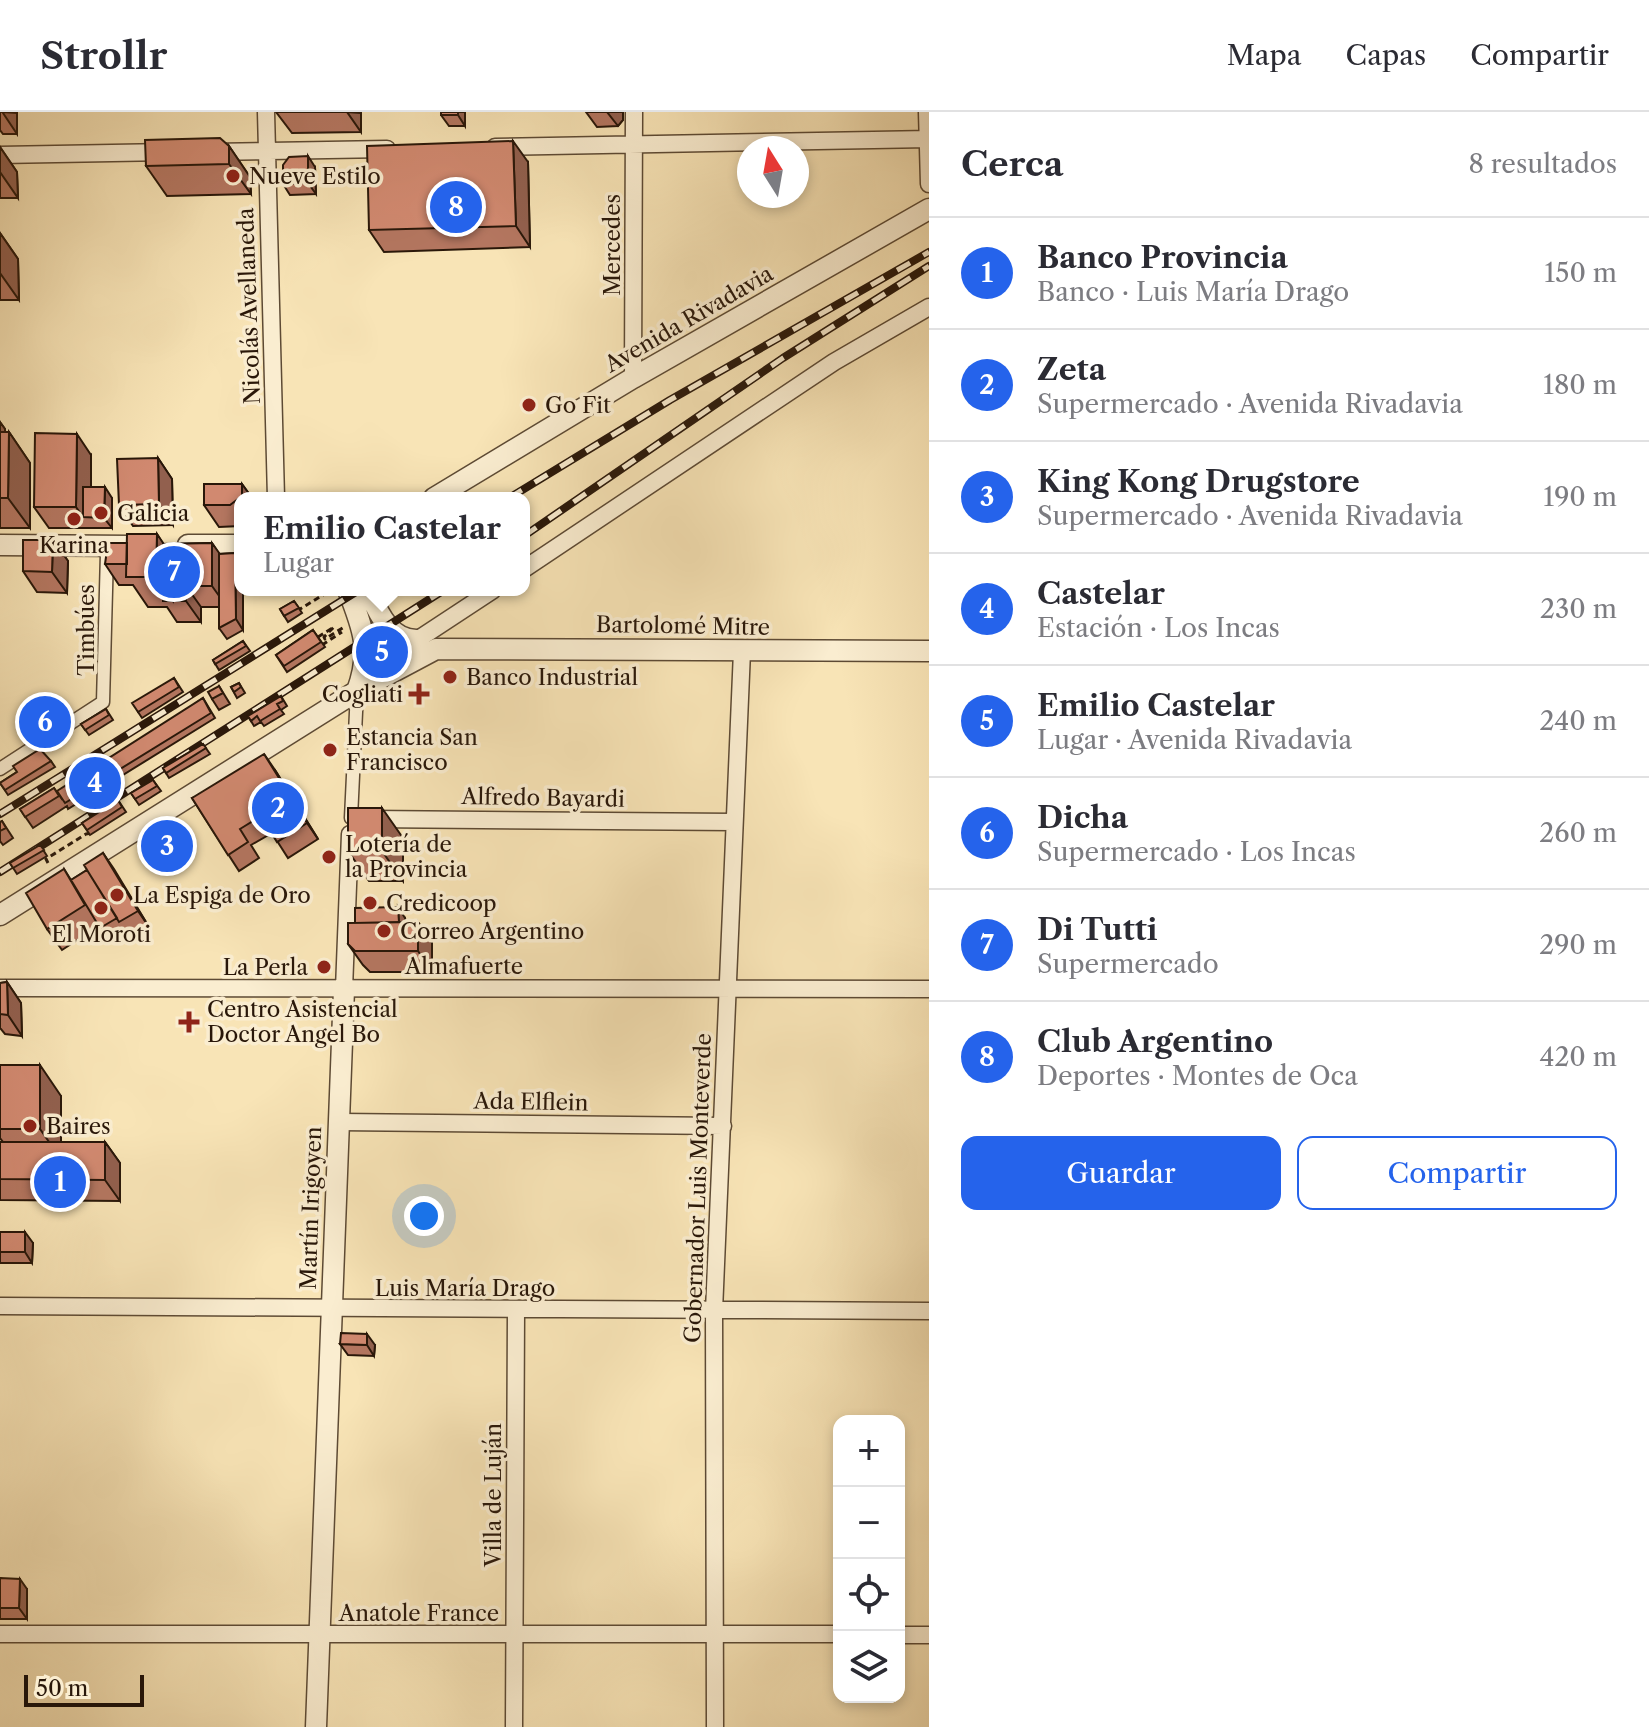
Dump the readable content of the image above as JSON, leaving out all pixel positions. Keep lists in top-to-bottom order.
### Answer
{
  "streets": {
    "street": [
      "Mercedes",
      "Nicolás Avellaneda",
      "Avenida Rivadavia",
      "Bartolomé Mitre",
      "Timbúes",
      "Alfredo Bayardi",
      "Almafuerte",
      "Ada Elflein",
      "Gobernador Luis Monteverde",
      "Martín Irigoyen",
      "Luis María Drago",
      "Villa de Luján",
      "Anatole France"
    ]
  },
  "crossings": [
    ["Mercedes", "Avenida Rivadavia"],
    ["Bartolomé Mitre", "Gobernador Luis Monteverde"],
    ["Alfredo Bayardi", "Gobernador Luis Monteverde"],
    ["Alfredo Bayardi", "Martín Irigoyen"],
    ["Almafuerte", "Gobernador Luis Monteverde"],
    ["Almafuerte", "Martín Irigoyen"],
    ["Ada Elflein", "Gobernador Luis Monteverde"],
    ["Ada Elflein", "Martín Irigoyen"],
    ["Gobernador Luis Monteverde", "Luis María Drago"],
    ["Gobernador Luis Monteverde", "Anatole France"],
    ["Martín Irigoyen", "Luis María Drago"],
    ["Martín Irigoyen", "Anatole France"],
    ["Luis María Drago", "Villa de Luján"],
    ["Villa de Luján", "Anatole France"]
  ],
  "places": {
    "other": [
      "Nueve Estilo",
      "Go Fit",
      "Galicia",
      "Karina",
      "Banco Industrial",
      "Estancia San Francisco",
      "Lotería de la Provincia",
      "La Espiga de Oro",
      "Credicoop",
      "El Moroti",
      "Correo Argentino",
      "La Perla",
      "Baires"
    ],
    "health": ["Cogliati", "Centro Asistencial Doctor Angel Bo"]
  },
  "scale_bar": "50 m",
  "north": "top",
  "page": {
    "header": "Strollr",
    "nav": ["Mapa", "Capas", "Compartir"],
    "heading": ["Cerca", "8 resultados"],
    "pins": [
      "8",
      "7",
      "5",
      "6",
      "4",
      "2",
      "3",
      "1"
    ],
    "list": [
      {
        "mark": "1",
        "name": "Banco Provincia",
        "note": "Banco · Luis María Drago",
        "value": "150 m"
      },
      {
        "mark": "2",
        "name": "Zeta",
        "note": "Supermercado · Avenida Rivadavia",
        "value": "180 m"
      },
      {
        "mark": "3",
        "name": "King Kong Drugstore",
        "note": "Supermercado · Avenida Rivadavia",
        "value": "190 m"
      },
      {
        "mark": "4",
        "name": "Castelar",
        "note": "Estación · Los Incas",
        "value": "230 m"
      },
      {
        "mark": "5",
        "name": "Emilio Castelar",
        "note": "Lugar · Avenida Rivadavia",
        "value": "240 m"
      },
      {
        "mark": "6",
        "name": "Dicha",
        "note": "Supermercado · Los Incas",
        "value": "260 m"
      },
      {
        "mark": "7",
        "name": "Di Tutti",
        "note": "Supermercado",
        "value": "290 m"
      },
      {
        "mark": "8",
        "name": "Club Argentino",
        "note": "Deportes · Montes de Oca",
        "value": "420 m"
      }
    ],
    "popup": ["Emilio Castelar", "Lugar"],
    "buttons": ["Guardar", "Compartir"],
    "map_buttons": ["+", "−"],
    "scale": "50 m"
  }
}
